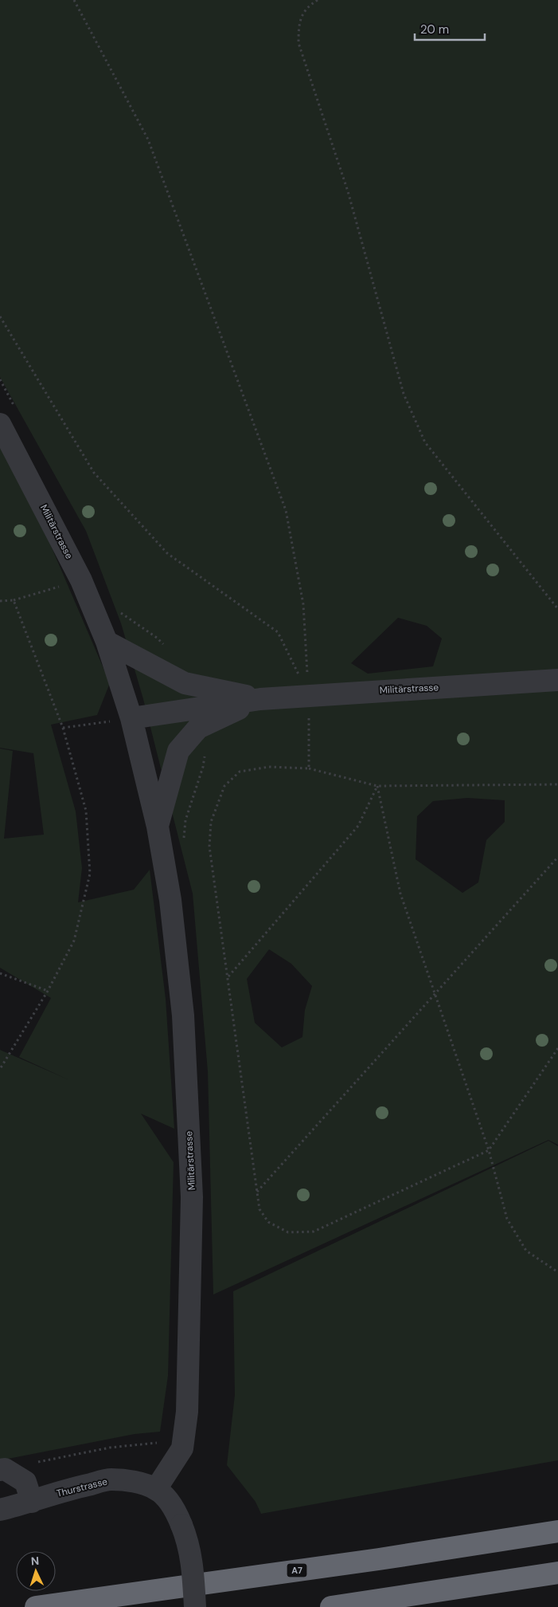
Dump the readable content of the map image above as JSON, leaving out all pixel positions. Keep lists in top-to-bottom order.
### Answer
{
  "streets": {
    "highway": ["A7"],
    "street": ["Militärstrasse", "Thurstrasse"]
  },
  "crossings": [
    ["Militärstrasse", "Thurstrasse"]
  ],
  "scale_bar": "20 m",
  "north": "top"
}
